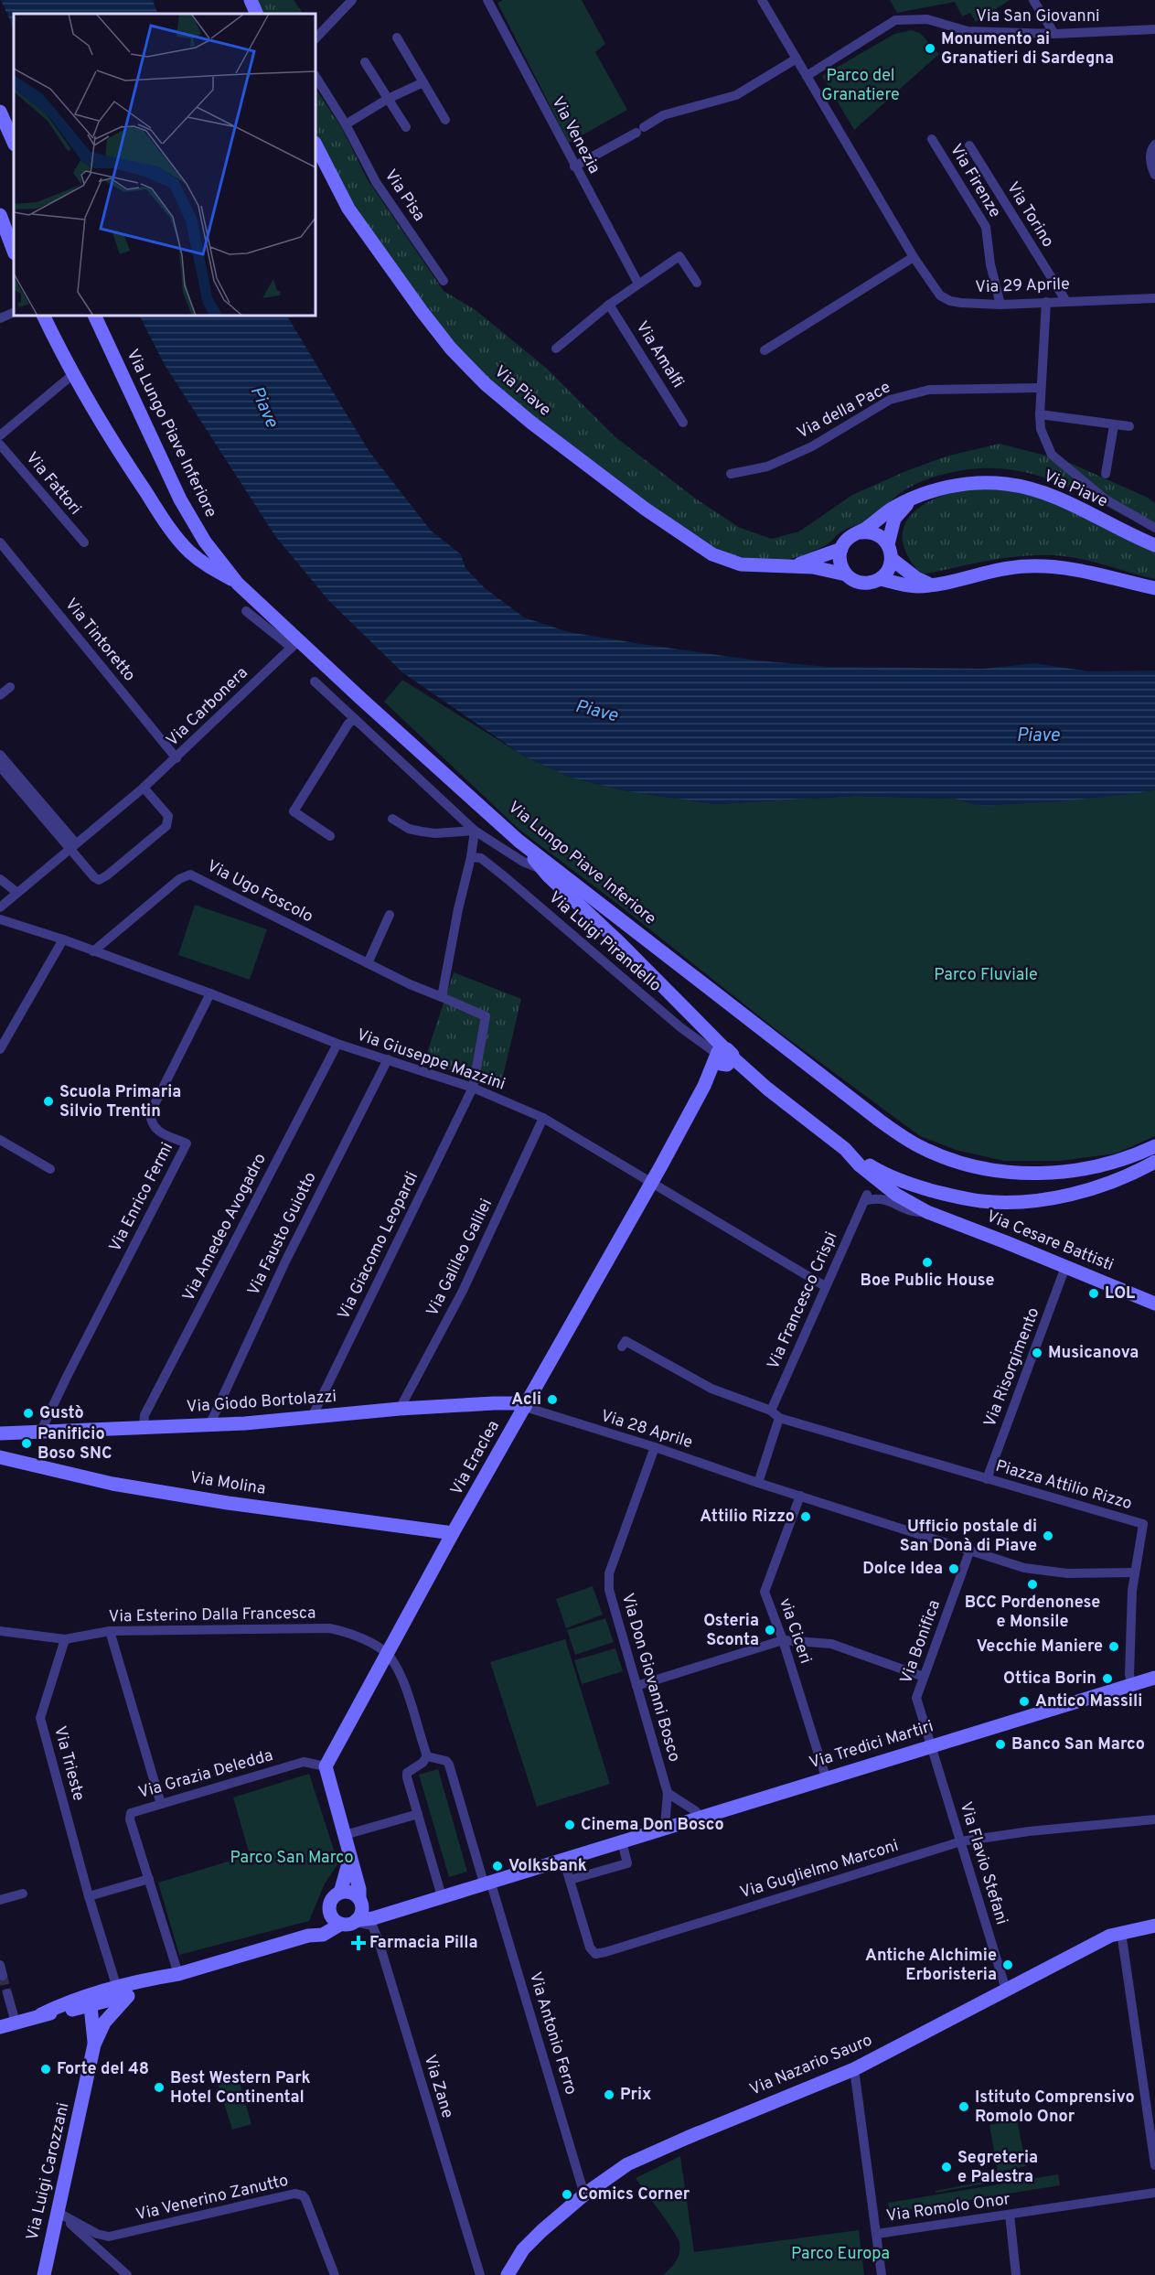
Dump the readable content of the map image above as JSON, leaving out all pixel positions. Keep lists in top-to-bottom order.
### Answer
{
  "streets": {
    "street": [
      "Via San Giovanni",
      "Via Venezia",
      "Via Firenze",
      "Via Pisa",
      "Via Torino",
      "Via 29 Aprile",
      "Via Amalfi",
      "Via Piave",
      "Via della Pace",
      "Via Lungo Piave Inferiore",
      "Via Fattori",
      "Via Tintoretto",
      "Via Carbonera",
      "Via Ugo Foscolo",
      "Via Luigi Pirandello",
      "Via Giuseppe Mazzini",
      "Via Enrico Fermi",
      "Via Amedeo Avogadro",
      "Via Fausto Guiotto",
      "Via Cesare Battisti",
      "Via Giacomo Leopardi",
      "Via Galileo Galilei",
      "Via Francesco Crispi",
      "Via Risorgimento",
      "Via Giodo Bortolazzi",
      "Via 28 Aprile",
      "Via Eraclea",
      "Via Molina",
      "Piazza Attilio Rizzo",
      "Via Esterino Dalla Francesca",
      "via Ciceri",
      "Via Bonifica",
      "Via Don Giovanni Bosco",
      "Via Tredici Martiri",
      "Via Trieste",
      "Via Grazia Deledda",
      "Via Flavio Stefani",
      "Via Guglielmo Marconi",
      "Via Antonio Ferro",
      "Via Nazario Sauro",
      "Via Zane",
      "Via Luigi Carozzani",
      "Via Venerino Zanutto",
      "Via Romolo Onor"
    ]
  },
  "crossings": [
    ["Via San Giovanni", "Via 29 Aprile"],
    ["Via Firenze", "Via 29 Aprile"],
    ["Via Torino", "Via 29 Aprile"],
    ["Via Lungo Piave Inferiore", "Via Carbonera"],
    ["Via Tintoretto", "Via Carbonera"],
    ["Via Ugo Foscolo", "Via Giuseppe Mazzini"],
    ["Via Luigi Pirandello", "Via Cesare Battisti"],
    ["Via Luigi Pirandello", "Via Eraclea"],
    ["Via Giuseppe Mazzini", "Via Enrico Fermi"],
    ["Via Giuseppe Mazzini", "Via Amedeo Avogadro"],
    ["Via Giuseppe Mazzini", "Via Fausto Guiotto"],
    ["Via Giuseppe Mazzini", "Via Giacomo Leopardi"],
    ["Via Giuseppe Mazzini", "Via Galileo Galilei"],
    ["Via Giuseppe Mazzini", "Via Francesco Crispi"],
    ["Via Giuseppe Mazzini", "Via Eraclea"],
    ["Via Enrico Fermi", "Via Giodo Bortolazzi"],
    ["Via Amedeo Avogadro", "Via Giodo Bortolazzi"],
    ["Via Fausto Guiotto", "Via Giodo Bortolazzi"],
    ["Via Cesare Battisti", "Via Francesco Crispi"],
    ["Via Cesare Battisti", "Via Risorgimento"],
    ["Via Cesare Battisti", "Via Eraclea"],
    ["Via Giacomo Leopardi", "Via Giodo Bortolazzi"],
    ["Via Galileo Galilei", "Via Giodo Bortolazzi"],
    ["Via Risorgimento", "Piazza Attilio Rizzo"],
    ["Via Giodo Bortolazzi", "Via 28 Aprile"],
    ["Via Giodo Bortolazzi", "Via Eraclea"],
    ["Via 28 Aprile", "Via Eraclea"],
    ["Via 28 Aprile", "Via Don Giovanni Bosco"],
    ["Via Eraclea", "Via Molina"],
    ["Via Eraclea", "Via Esterino Dalla Francesca"],
    ["Via Eraclea", "Via Grazia Deledda"],
    ["Via Esterino Dalla Francesca", "Via Trieste"],
    ["via Ciceri", "Via Tredici Martiri"],
    ["Via Bonifica", "Via Tredici Martiri"],
    ["Via Bonifica", "Via Flavio Stefani"],
    ["Via Don Giovanni Bosco", "Via Tredici Martiri"],
    ["Via Tredici Martiri", "Via Grazia Deledda"],
    ["Via Tredici Martiri", "Via Flavio Stefani"],
    ["Via Tredici Martiri", "Via Guglielmo Marconi"],
    ["Via Tredici Martiri", "Via Antonio Ferro"],
    ["Via Tredici Martiri", "Via Zane"],
    ["Via Tredici Martiri", "Via Luigi Carozzani"],
    ["Via Flavio Stefani", "Via Guglielmo Marconi"],
    ["Via Flavio Stefani", "Via Nazario Sauro"],
    ["Via Antonio Ferro", "Via Nazario Sauro"]
  ],
  "water": ["Piave"],
  "parks": [
    "Parco del Granatiere",
    "Parco Fluviale",
    "Parco San Marco",
    "Parco Europa"
  ],
  "places": {
    "other": [
      "Monumento ai Granatieri di Sardegna",
      "Scuola Primaria Silvio Trentin",
      "Boe Public House",
      "LOL",
      "Musicanova",
      "Acli",
      "Gustò",
      "Panificio Boso SNC",
      "Attilio Rizzo",
      "Ufficio postale di San Donà di Piave",
      "Dolce Idea",
      "BCC Pordenonese e Monsile",
      "Osteria Sconta",
      "Vecchie Maniere",
      "Ottica Borin",
      "Antico Massili",
      "Banco San Marco",
      "Cinema Don Bosco",
      "Volksbank",
      "Antiche Alchimie Erboristeria",
      "Forte del 48",
      "Best Western Park Hotel Continental",
      "Prix",
      "Istituto Comprensivo Romolo Onor",
      "Segreteria e Palestra",
      "Comics Corner"
    ],
    "health": ["Farmacia Pilla"]
  }
}
